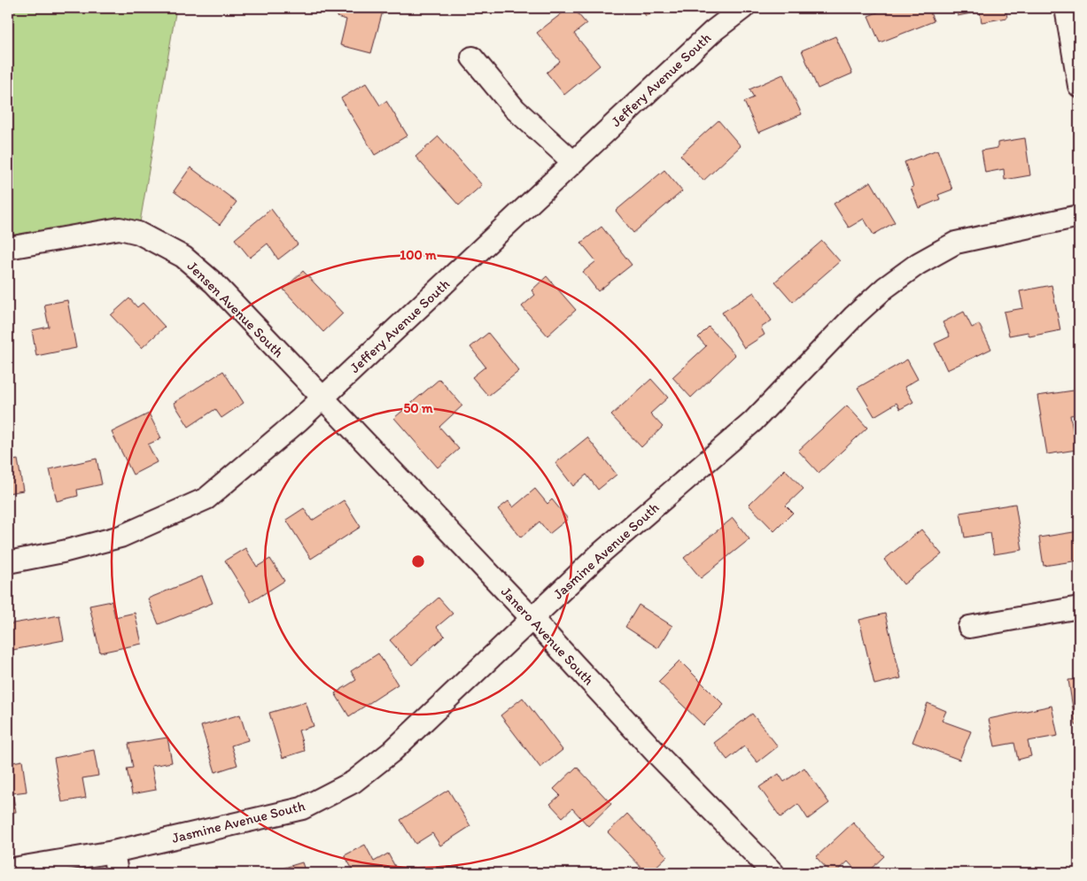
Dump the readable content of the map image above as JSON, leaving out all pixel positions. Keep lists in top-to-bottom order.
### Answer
{
  "streets": {
    "street": [
      "Jeffery Avenue South",
      "Jensen Avenue South",
      "Jasmine Avenue South",
      "Janero Avenue South"
    ]
  },
  "crossings": [
    ["Jeffery Avenue South", "Jensen Avenue South"],
    ["Jeffery Avenue South", "Janero Avenue South"],
    ["Jensen Avenue South", "Janero Avenue South"],
    ["Jasmine Avenue South", "Janero Avenue South"]
  ],
  "rings": ["100 m", "50 m"]
}
